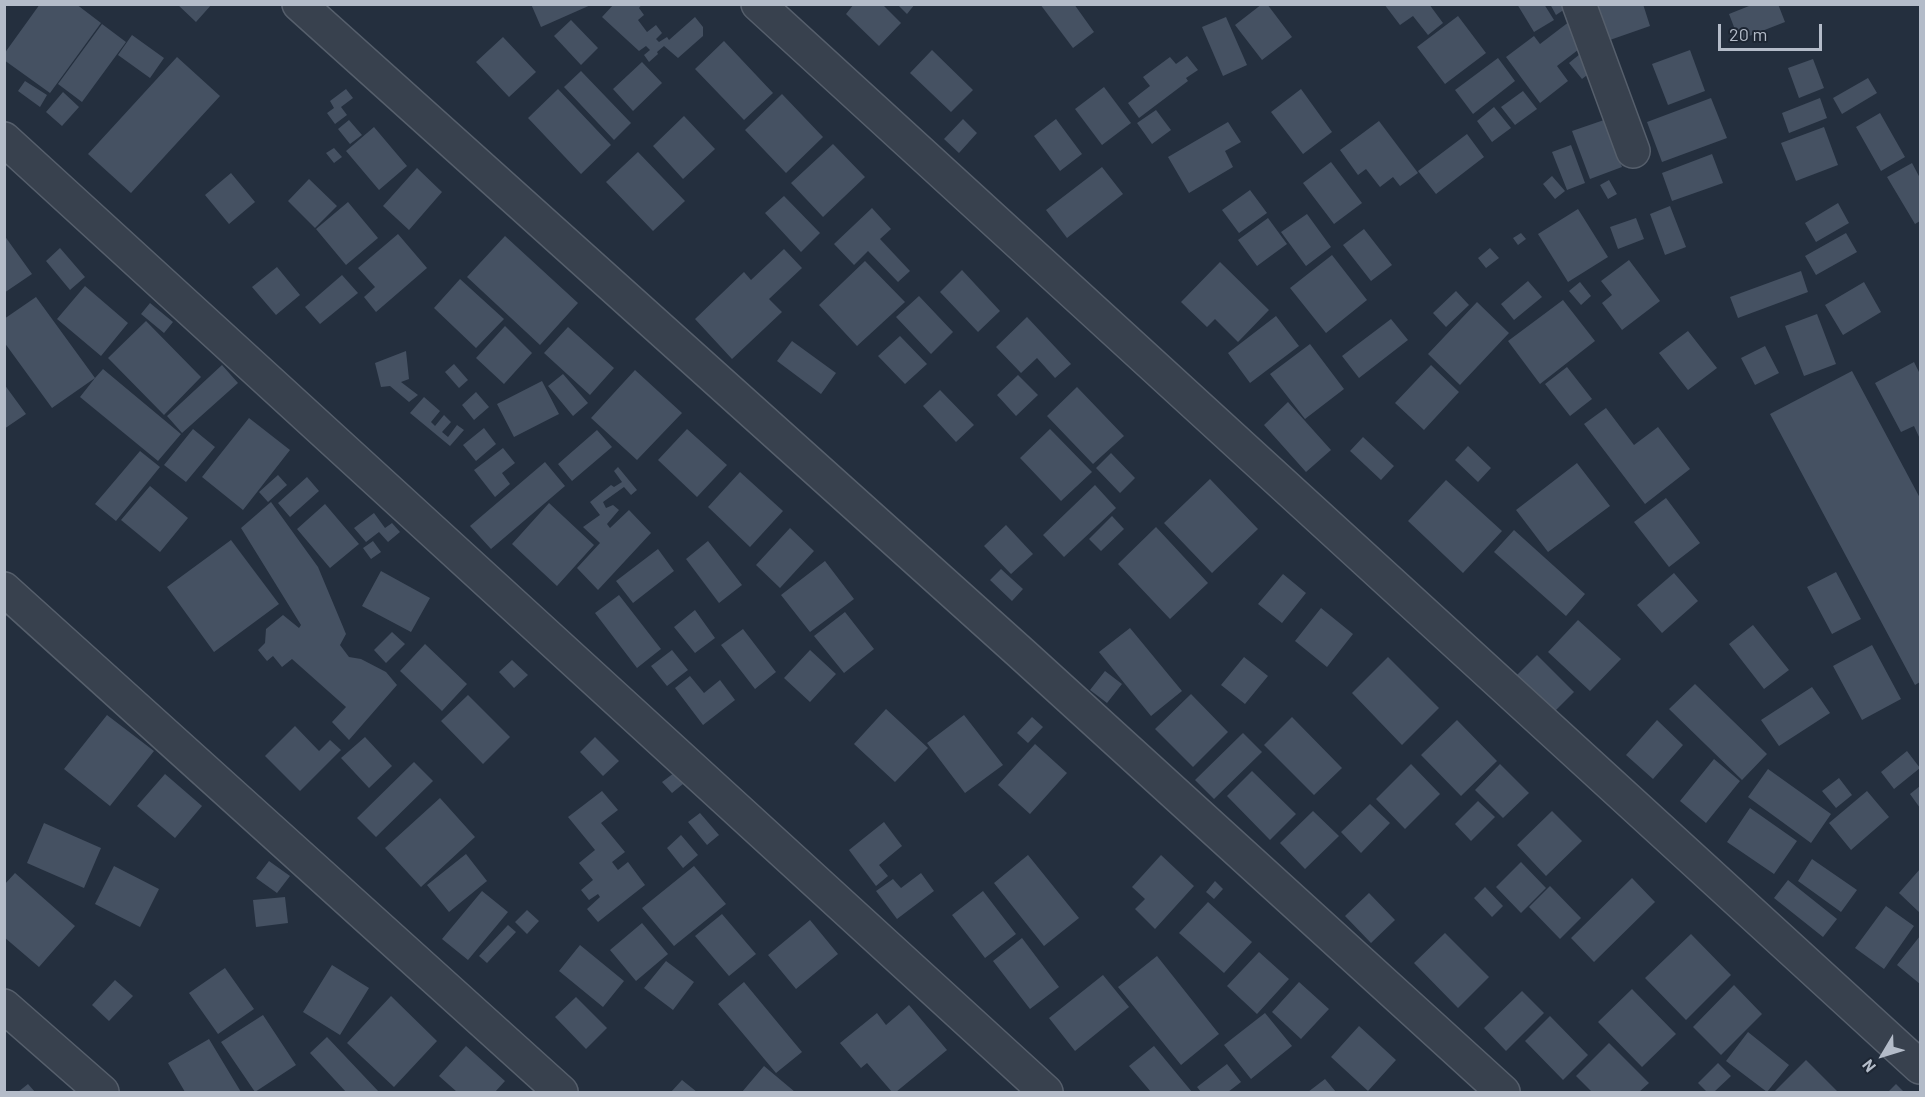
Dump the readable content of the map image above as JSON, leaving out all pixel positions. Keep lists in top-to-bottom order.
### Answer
{
  "scale_bar": "20 m",
  "north": "bottom left"
}
